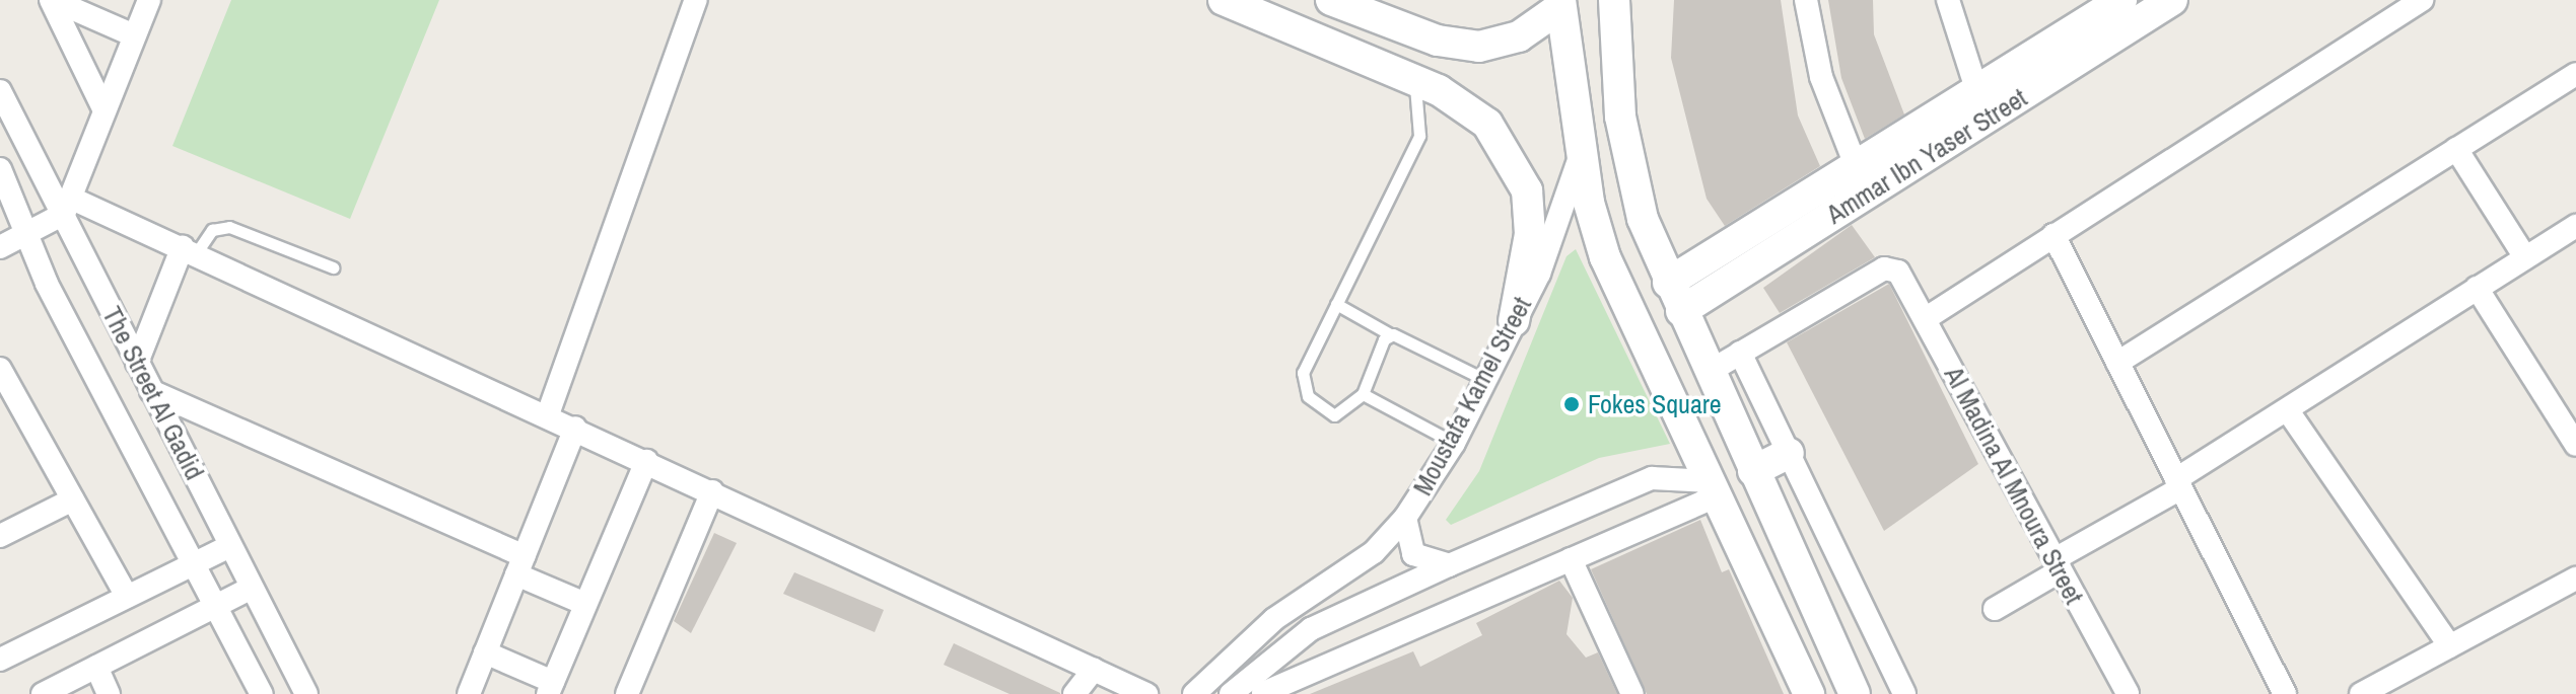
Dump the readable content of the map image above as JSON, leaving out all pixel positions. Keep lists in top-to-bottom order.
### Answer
{
  "streets": {
    "street": [
      "Ammar Ibn Yaser Street",
      "The Street Al Gadid",
      "Moustafa Kamel Street",
      "Al Madina Al Mnoura Street"
    ]
  },
  "places": ["Fokes Square"]
}
